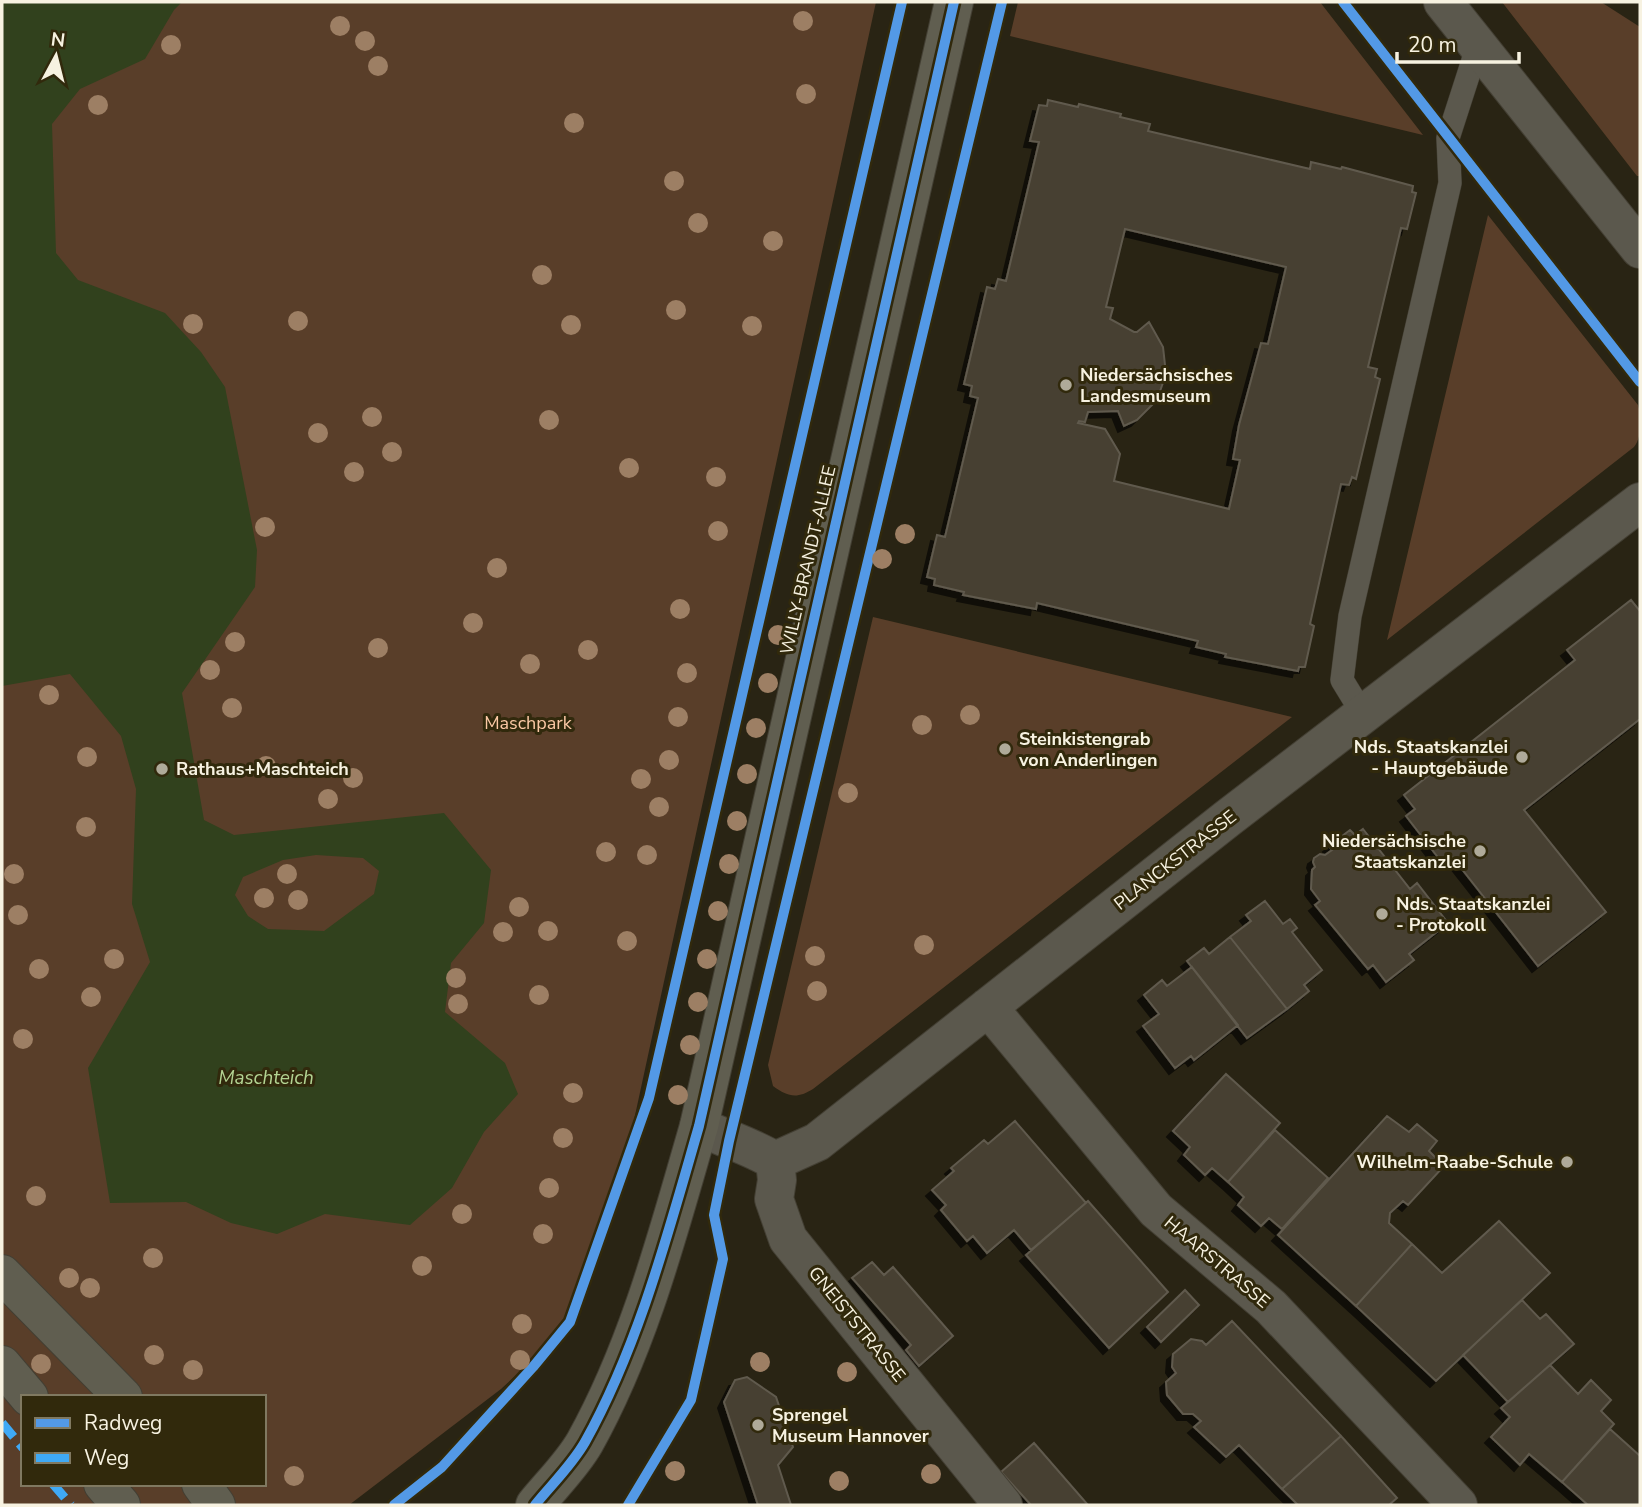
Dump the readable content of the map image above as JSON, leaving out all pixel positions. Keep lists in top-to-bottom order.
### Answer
{
  "streets": {
    "street": [
      "WILLY-BRANDT-ALLEE",
      "PLANCKSTRASSE",
      "HAARSTRASSE",
      "GNEISTSTRASSE"
    ]
  },
  "crossings": [
    ["PLANCKSTRASSE", "HAARSTRASSE"],
    ["PLANCKSTRASSE", "GNEISTSTRASSE"]
  ],
  "water": ["Maschteich"],
  "parks": ["Maschpark"],
  "places": [
    "Niedersächsisches Landesmuseum",
    "Steinkistengrab von Anderlingen",
    "Nds. Staatskanzlei - Hauptgebäude",
    "Rathaus+Maschteich",
    "Niedersächsische Staatskanzlei",
    "Nds. Staatskanzlei - Protokoll",
    "Wilhelm-Raabe-Schule",
    "Sprengel Museum Hannover"
  ],
  "legend": ["Radweg", "Weg"],
  "scale_bar": "20 m",
  "north": "top"
}
